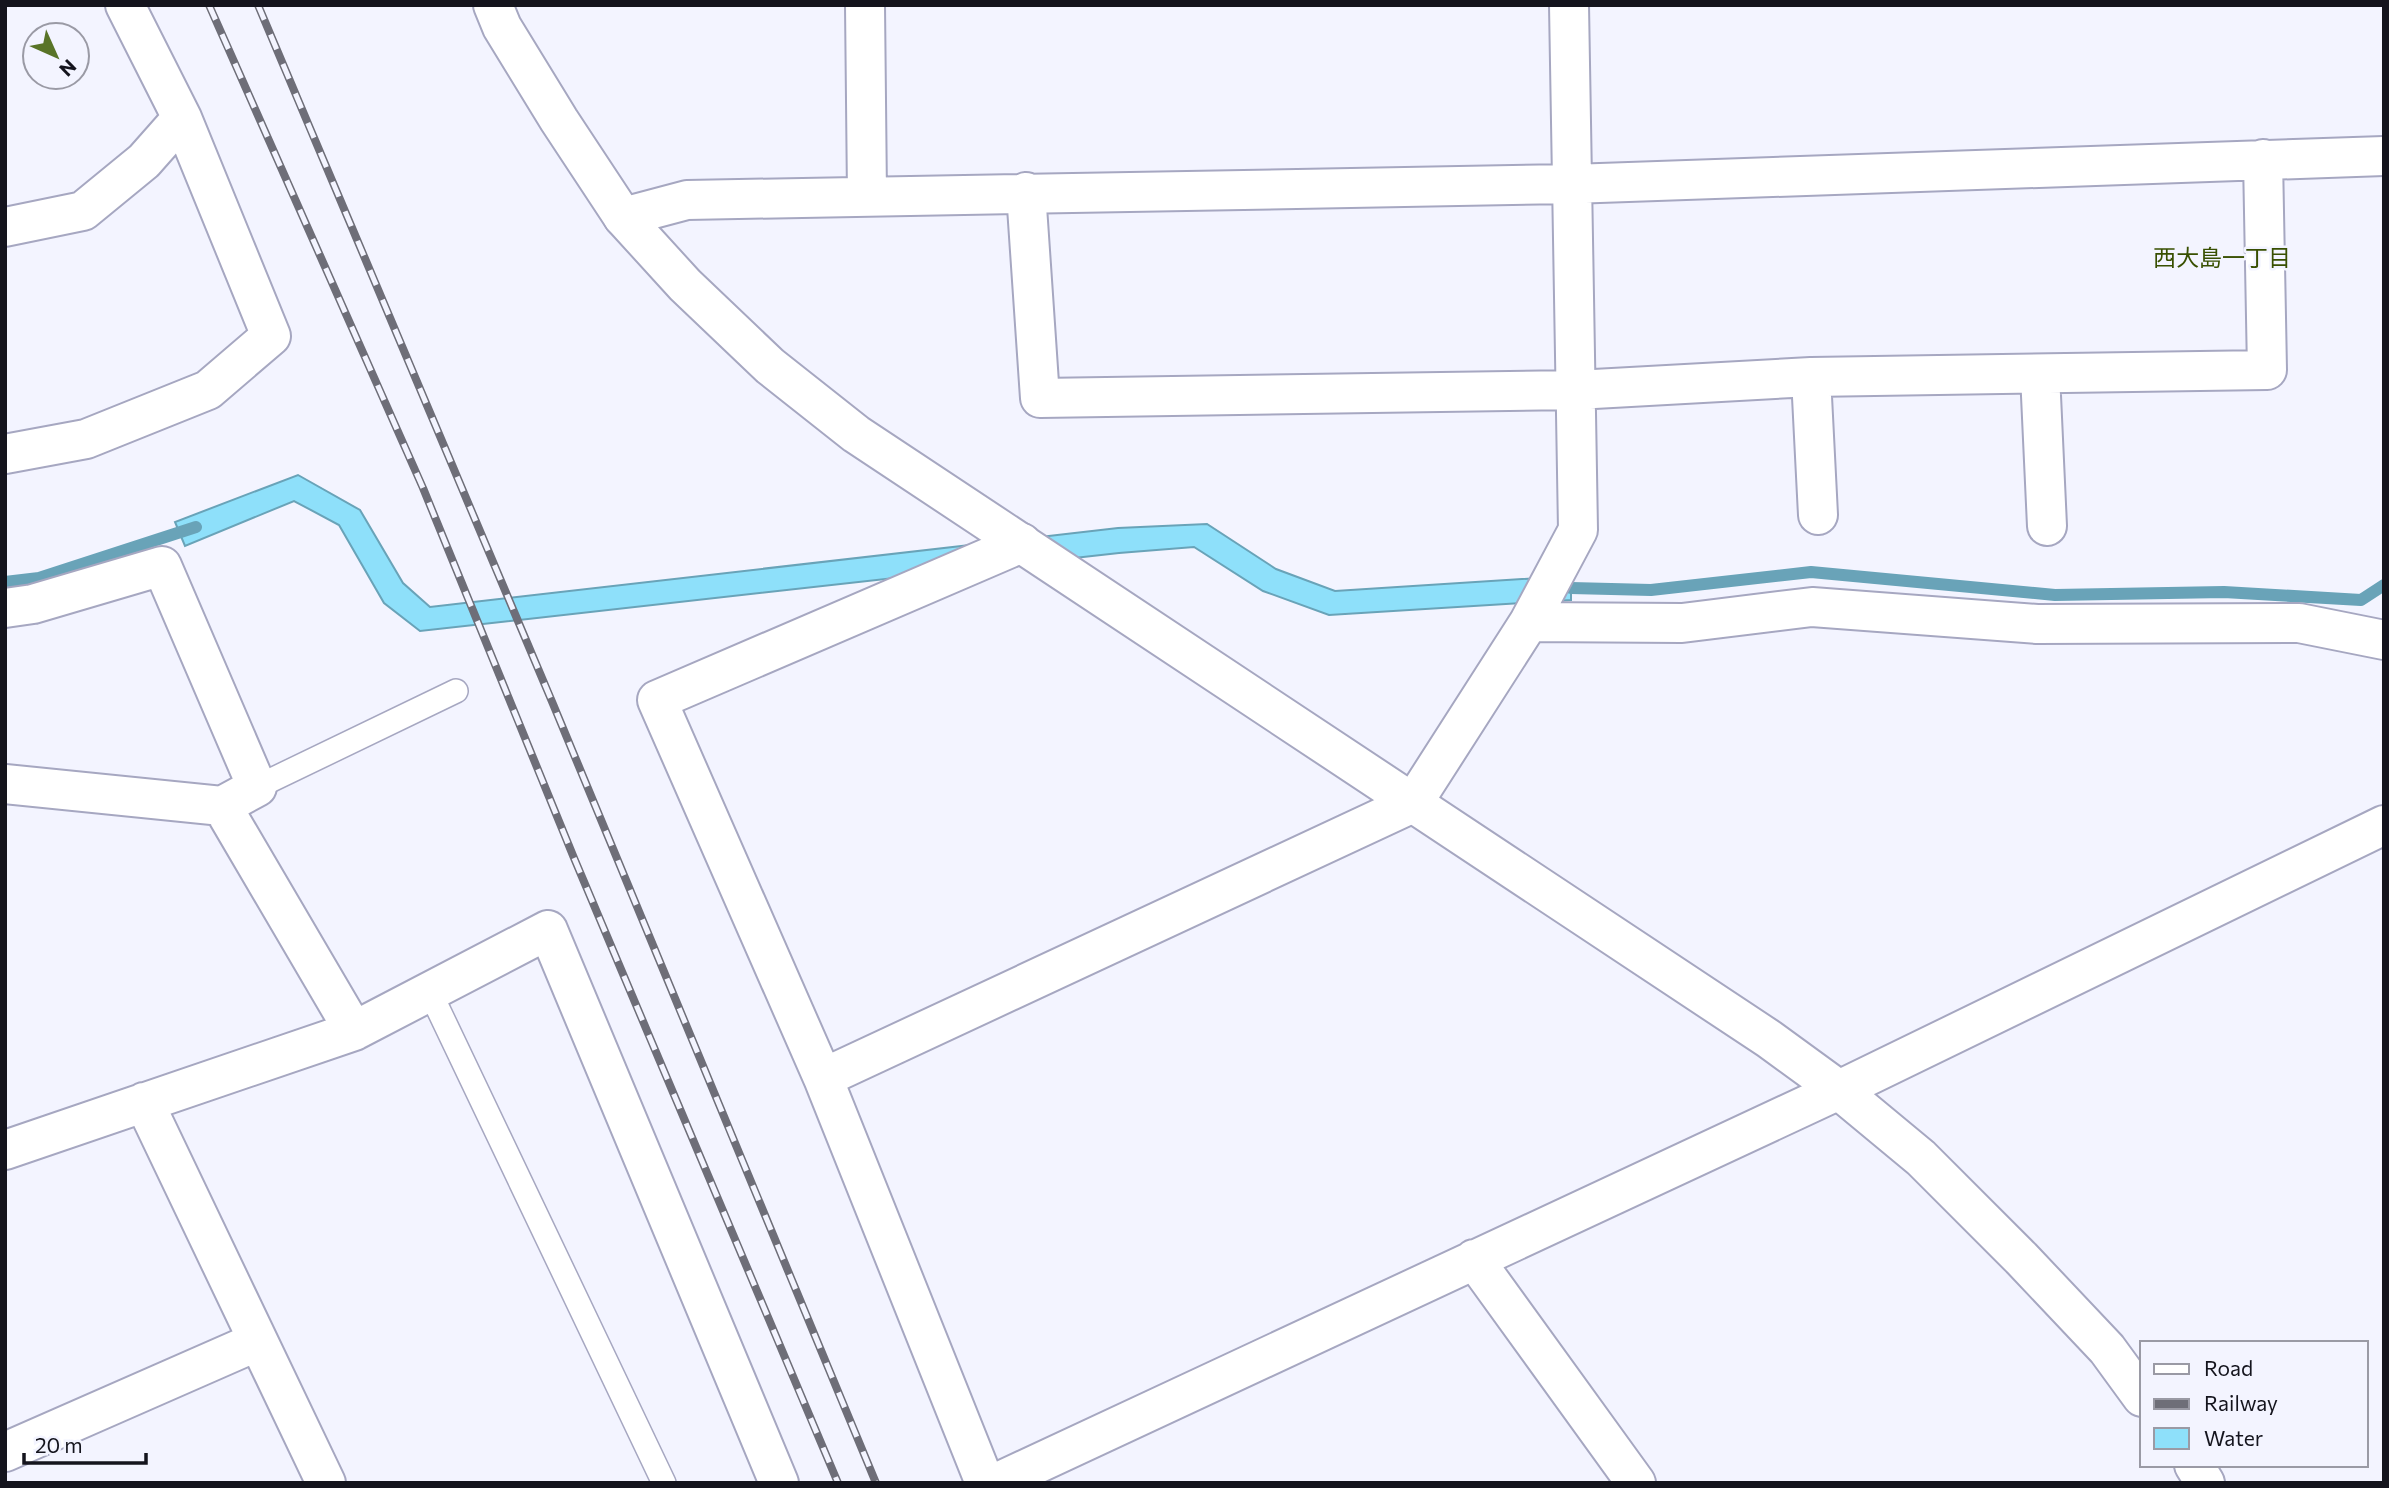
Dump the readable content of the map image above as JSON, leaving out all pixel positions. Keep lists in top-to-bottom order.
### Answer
{
  "districts": ["西大島一丁目"],
  "legend": ["Road", "Railway", "Water"],
  "scale_bar": "20 m",
  "north": "bottom right"
}
